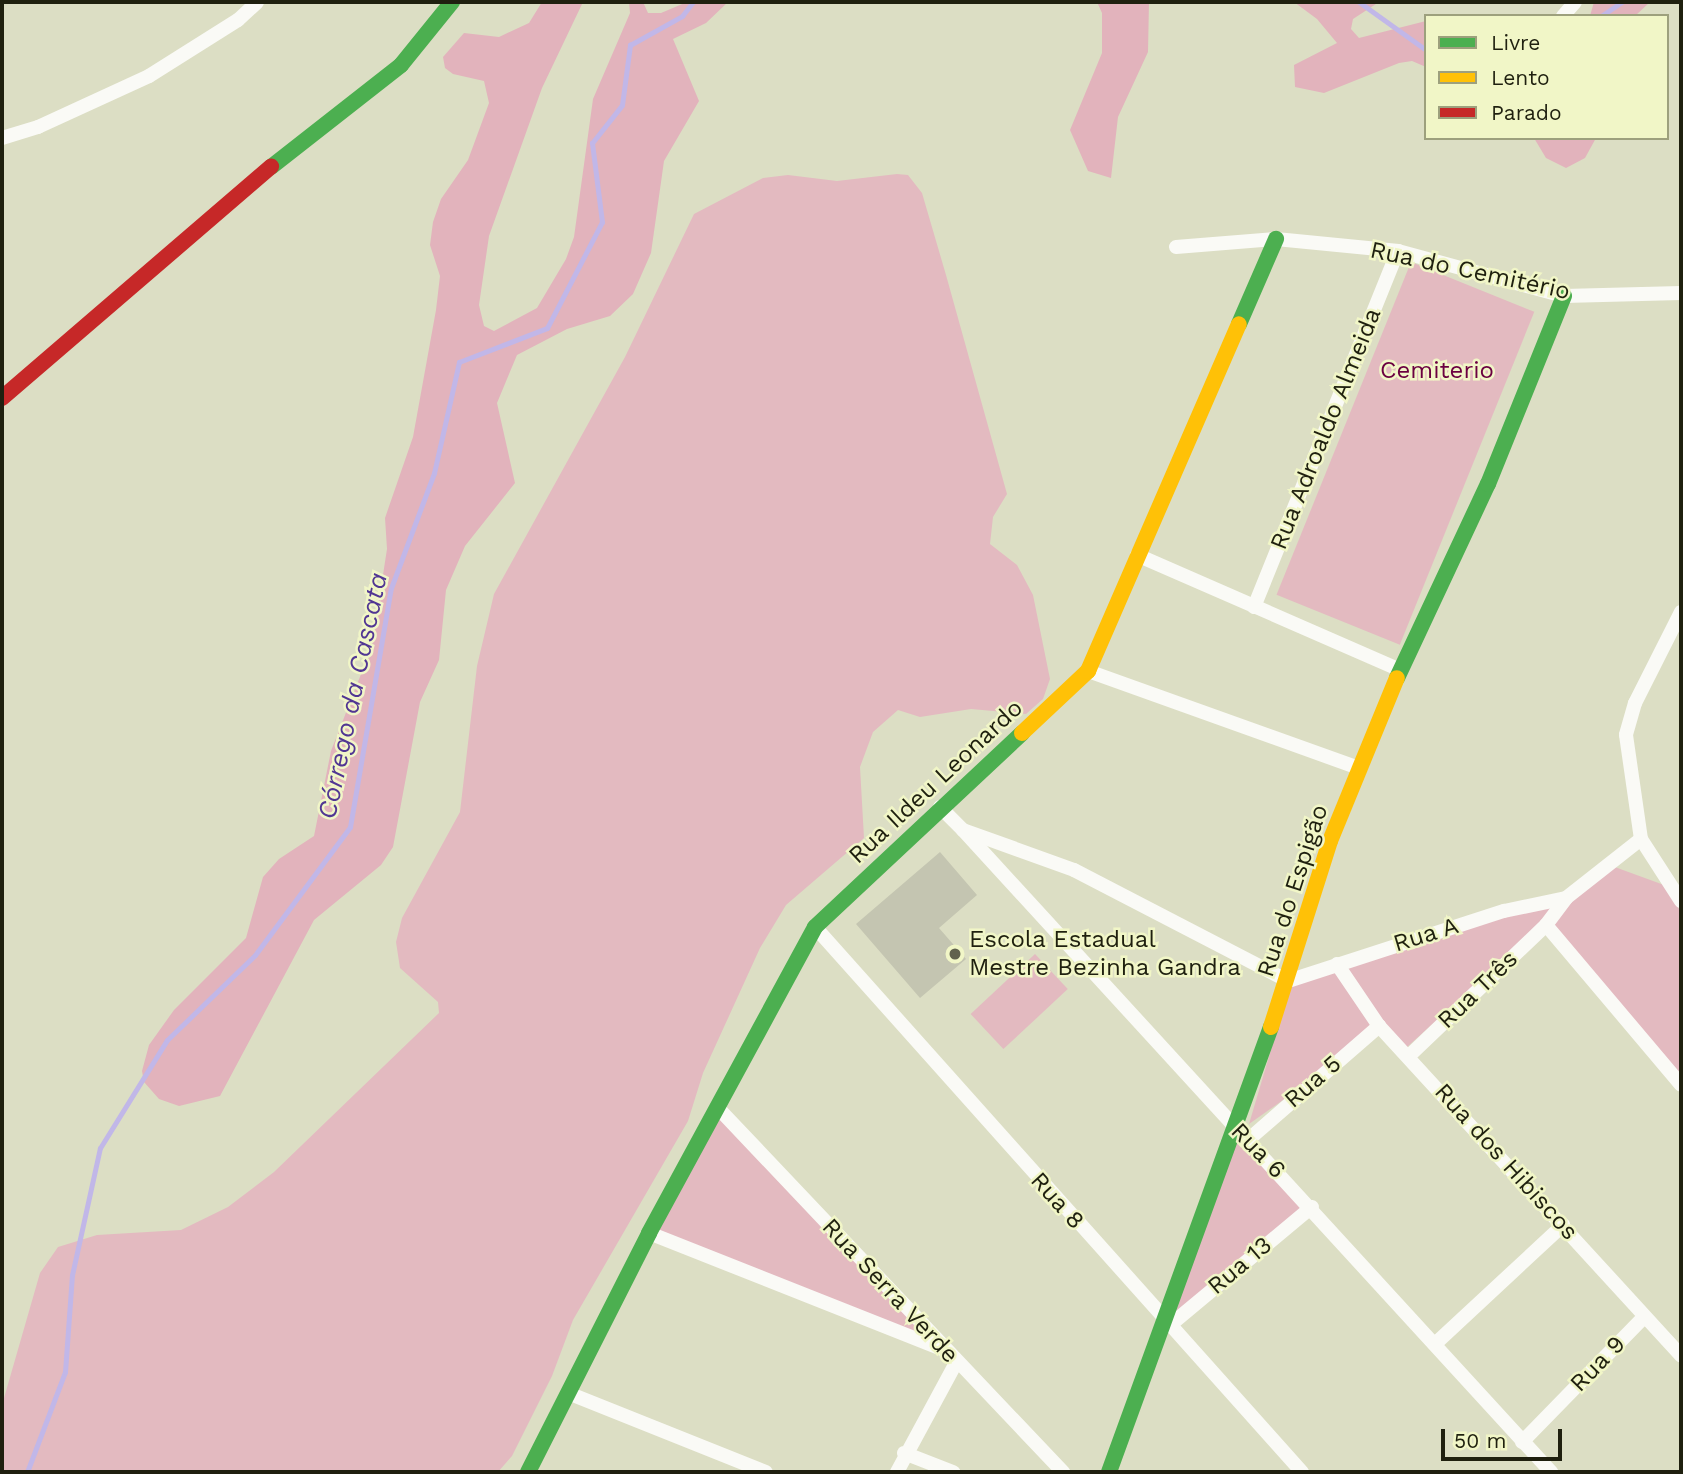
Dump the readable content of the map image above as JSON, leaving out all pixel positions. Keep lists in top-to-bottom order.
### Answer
{
  "streets": {
    "street": [
      "Rua do Cemitério",
      "Rua Adroaldo Almeida",
      "Rua Ildeu Leonardo",
      "Rua do Espigão",
      "Rua A",
      "Rua Três",
      "Rua 5",
      "Rua 6",
      "Rua dos Hibiscos",
      "Rua 8",
      "Rua 13",
      "Rua Serra Verde",
      "Rua 9"
    ]
  },
  "crossings": [
    ["Rua do Cemitério", "Rua Adroaldo Almeida"],
    ["Rua do Cemitério", "Rua do Espigão"],
    ["Rua Ildeu Leonardo", "Rua 8"],
    ["Rua Ildeu Leonardo", "Rua Serra Verde"],
    ["Rua do Espigão", "Rua A"],
    ["Rua do Espigão", "Rua 5"],
    ["Rua do Espigão", "Rua 6"],
    ["Rua do Espigão", "Rua 8"],
    ["Rua do Espigão", "Rua 13"],
    ["Rua A", "Rua Três"],
    ["Rua A", "Rua dos Hibiscos"],
    ["Rua Três", "Rua dos Hibiscos"],
    ["Rua 5", "Rua 6"],
    ["Rua 5", "Rua dos Hibiscos"],
    ["Rua 6", "Rua 13"],
    ["Rua 6", "Rua 9"],
    ["Rua dos Hibiscos", "Rua 9"],
    ["Rua 8", "Rua 13"]
  ],
  "water": ["Córrego da Cascata"],
  "parks": ["Cemiterio"],
  "places": ["Escola Estadual Mestre Bezinha Gandra"],
  "legend": ["Livre", "Lento", "Parado"],
  "scale_bar": "50 m"
}
